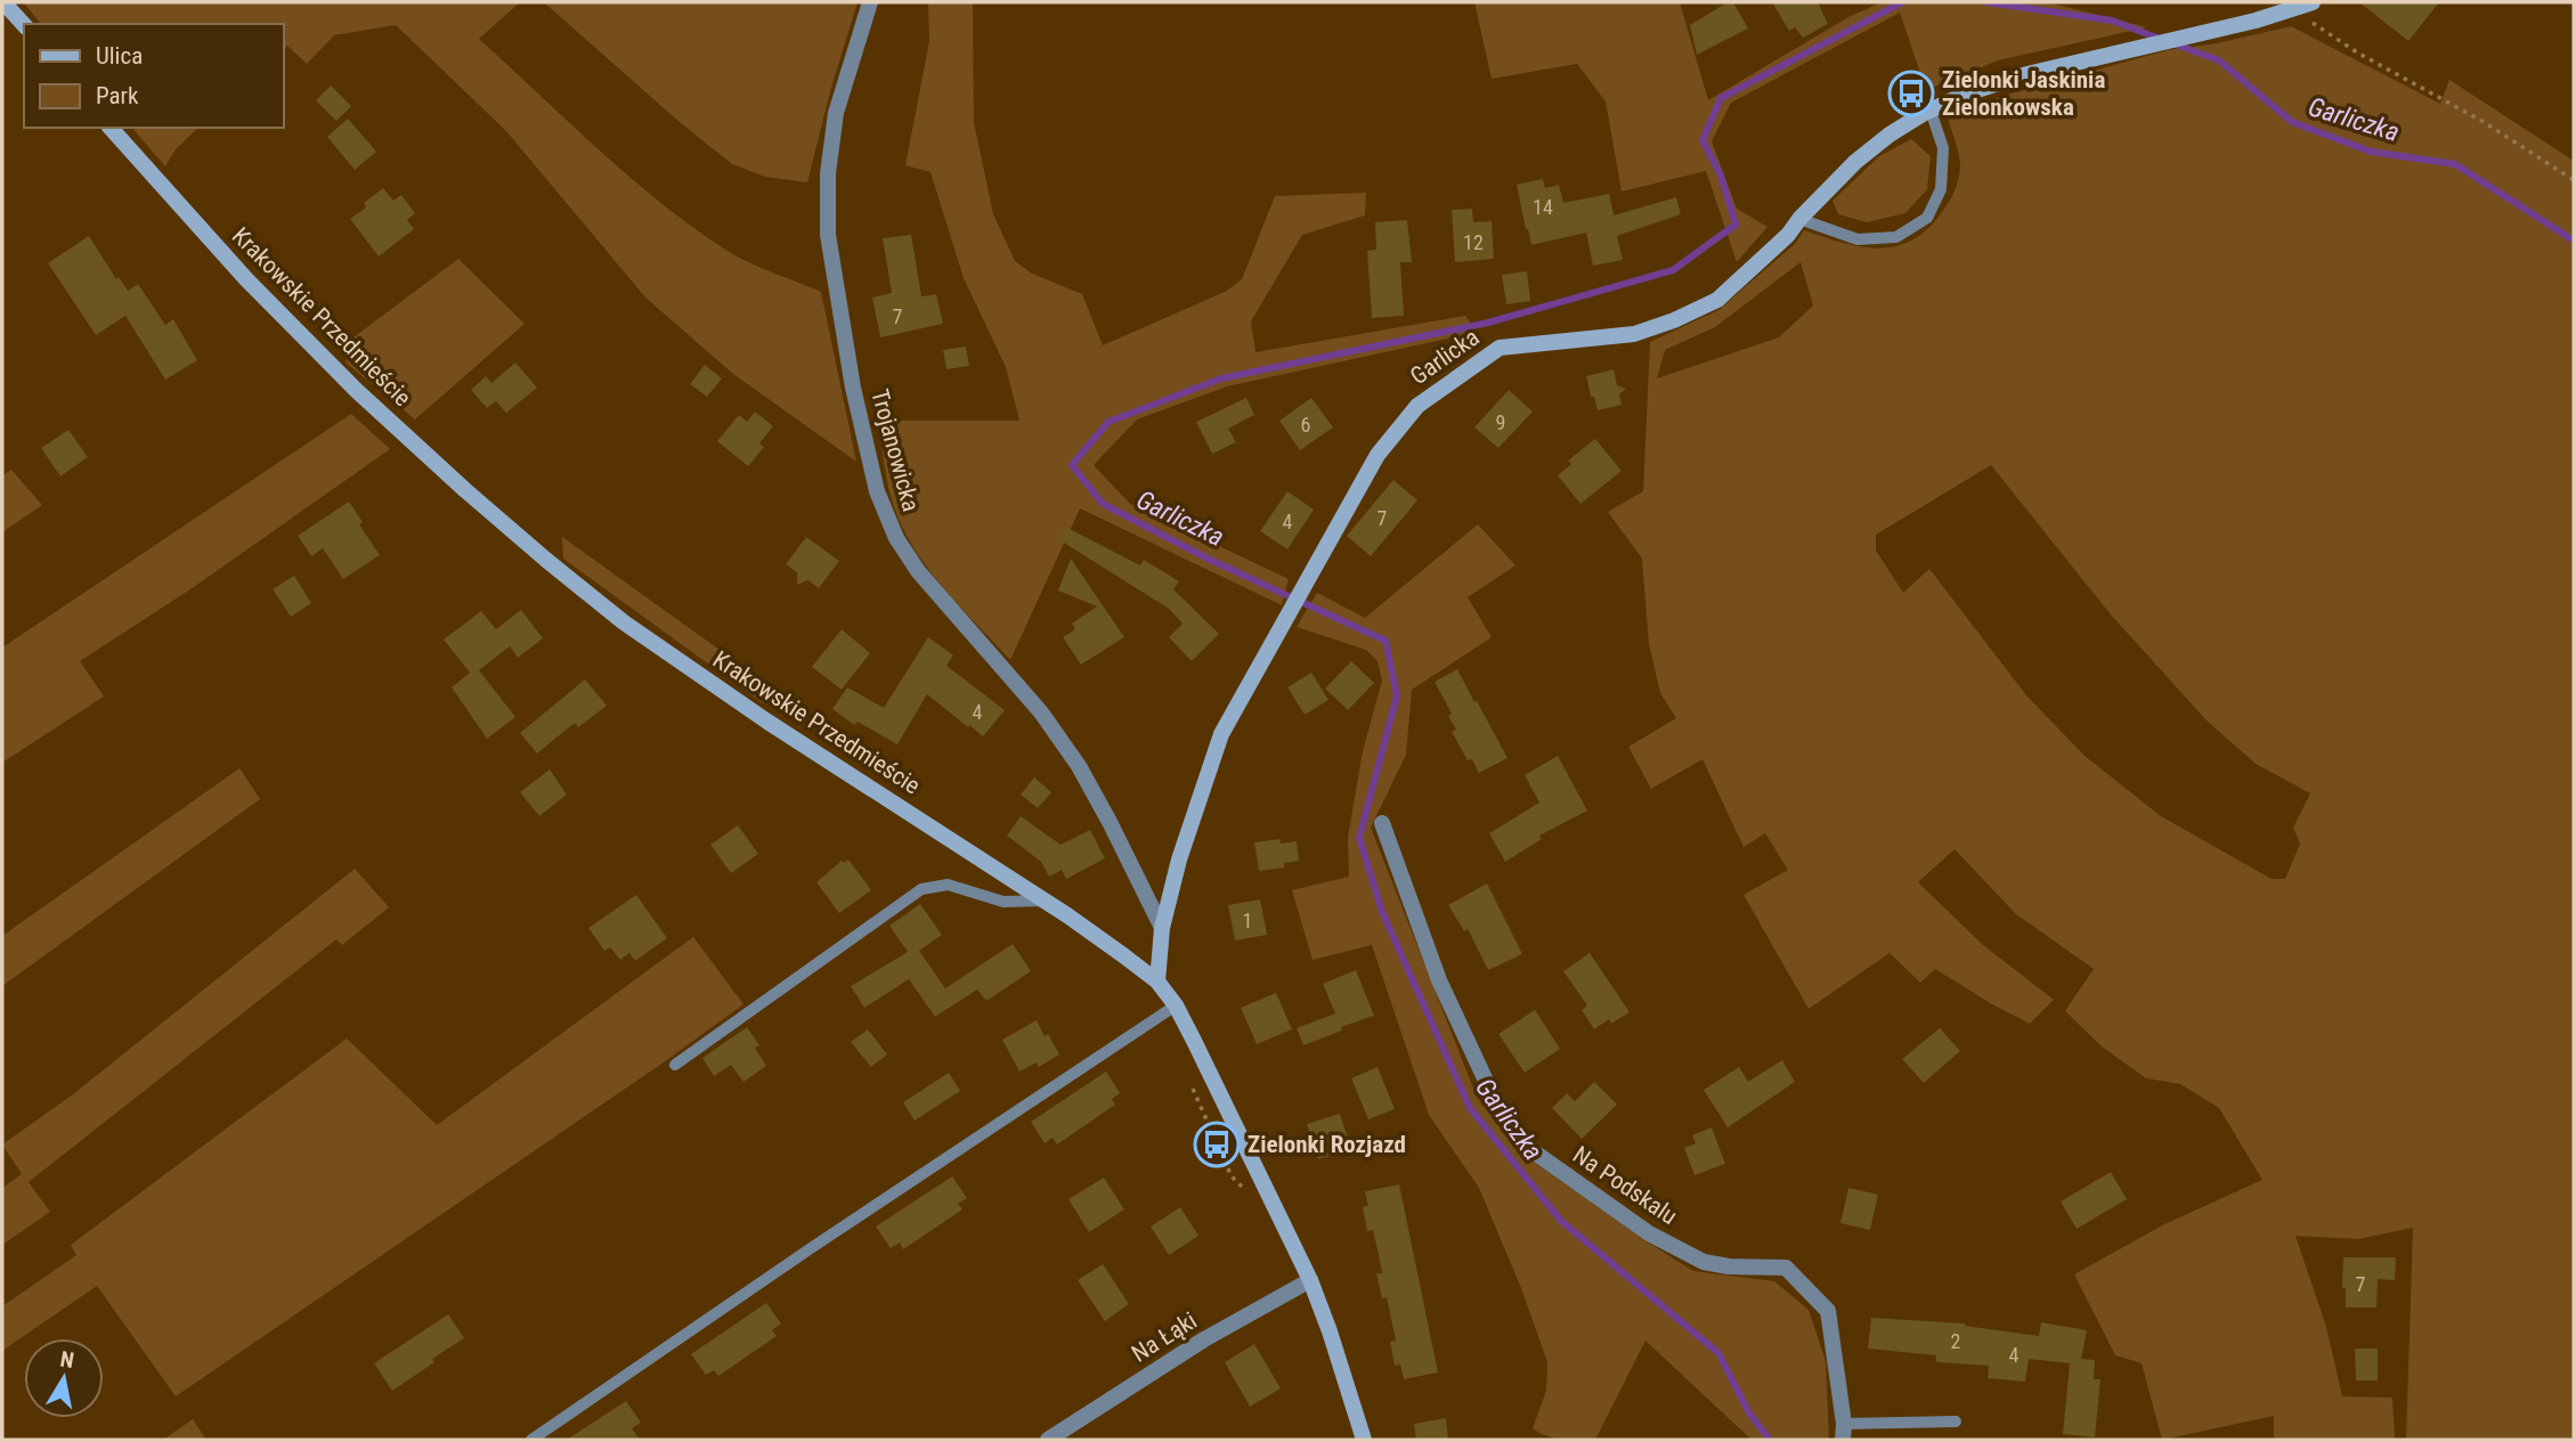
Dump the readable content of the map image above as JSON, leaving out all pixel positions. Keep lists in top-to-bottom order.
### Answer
{
  "streets": {
    "main road": ["Krakowskie Przedmieście", "Garlicka"],
    "street": ["Trojanowicka", "Na Podskalu", "Na Łąki"]
  },
  "crossings": [
    ["Krakowskie Przedmieście", "Garlicka"],
    ["Krakowskie Przedmieście", "Na Łąki"],
    ["Garlicka", "Trojanowicka"]
  ],
  "water": ["Garliczka"],
  "places": {
    "bus stop": ["Zielonki Jaskinia Zielonkowska", "Zielonki Rozjazd"]
  },
  "house_numbers": [
    "14",
    "12",
    "7",
    "9",
    "6",
    "7",
    "4",
    "4",
    "1",
    "7",
    "2",
    "4"
  ],
  "legend": ["Ulica", "Park"],
  "north": "top"
}
